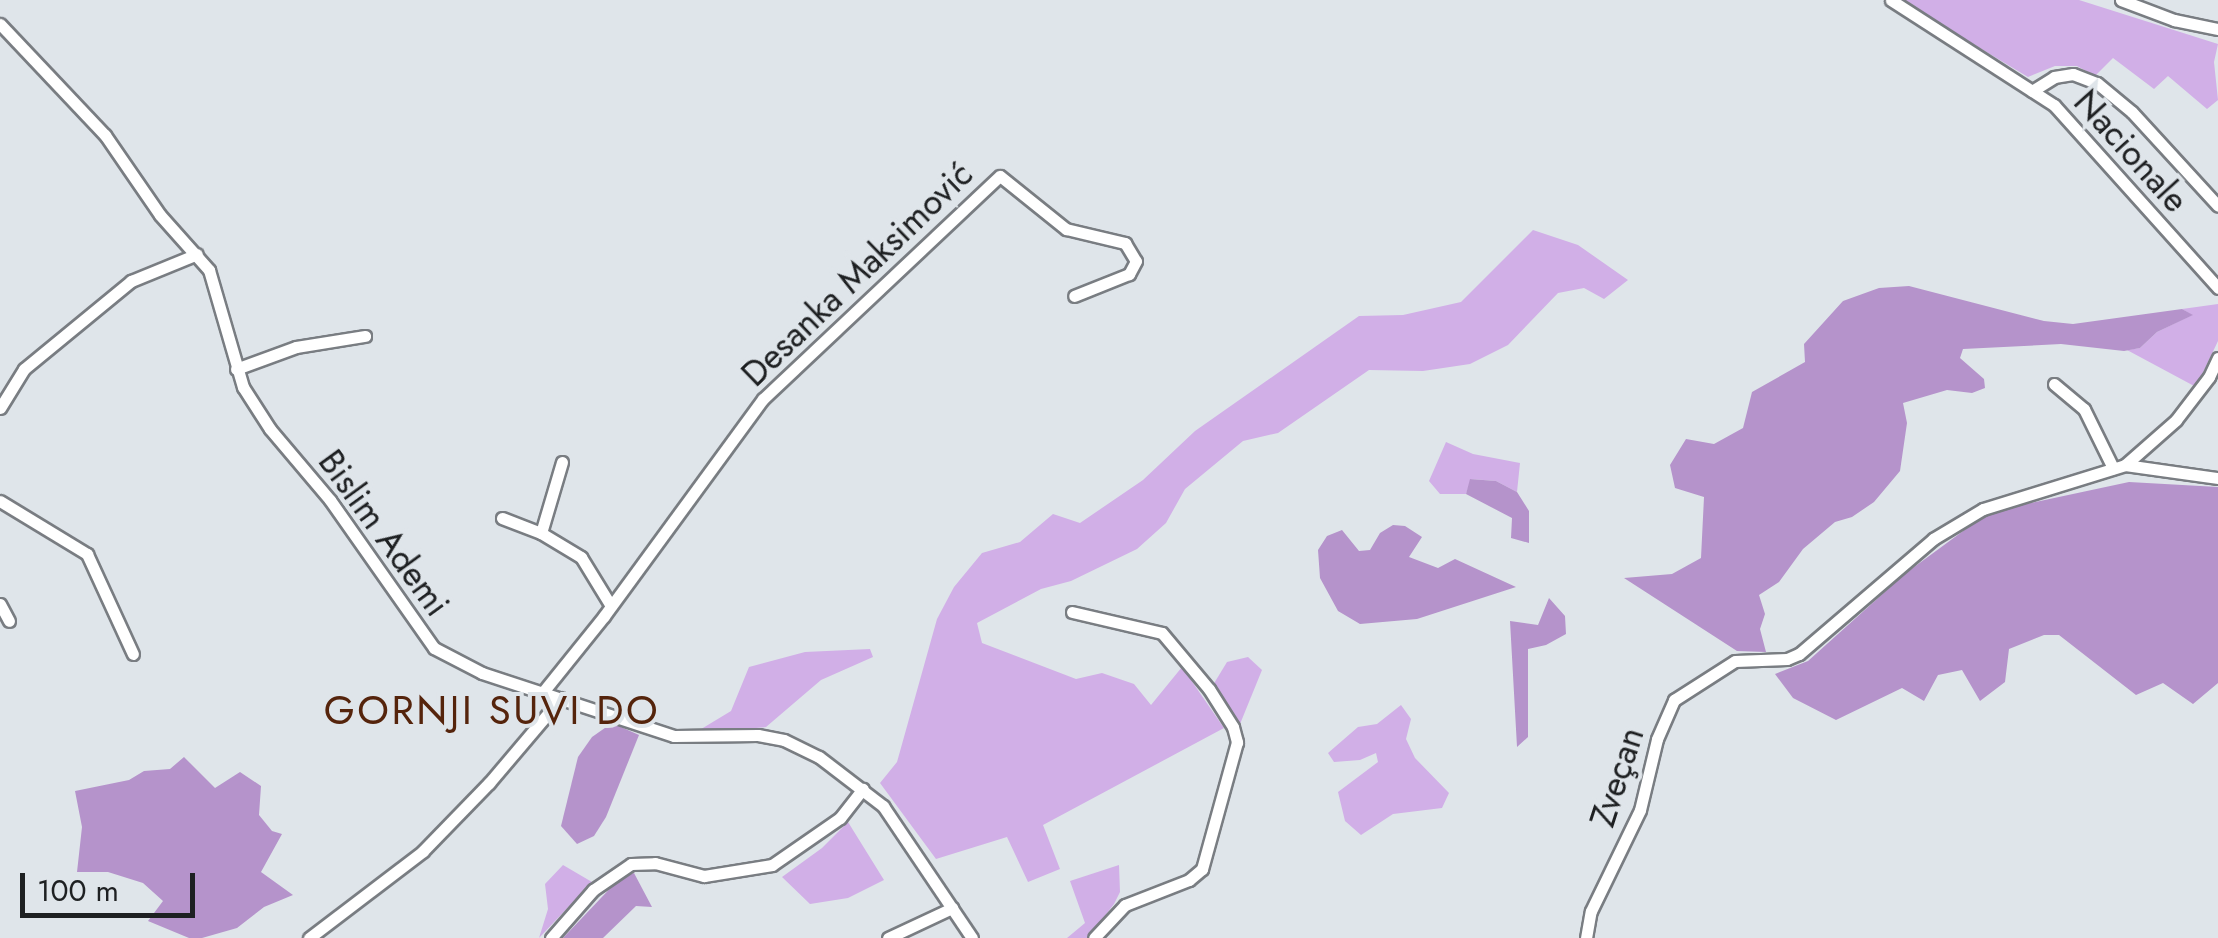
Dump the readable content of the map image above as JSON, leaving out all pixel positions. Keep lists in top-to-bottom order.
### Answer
{
  "streets": {
    "street": [
      "Nacionale",
      "Desanka Maksimović",
      "Bislim Ademi",
      "Zveçan"
    ]
  },
  "crossings": [
    ["Desanka Maksimović", "Bislim Ademi"]
  ],
  "districts": ["GORNJI SUVI DO"],
  "scale_bar": "100 m"
}
